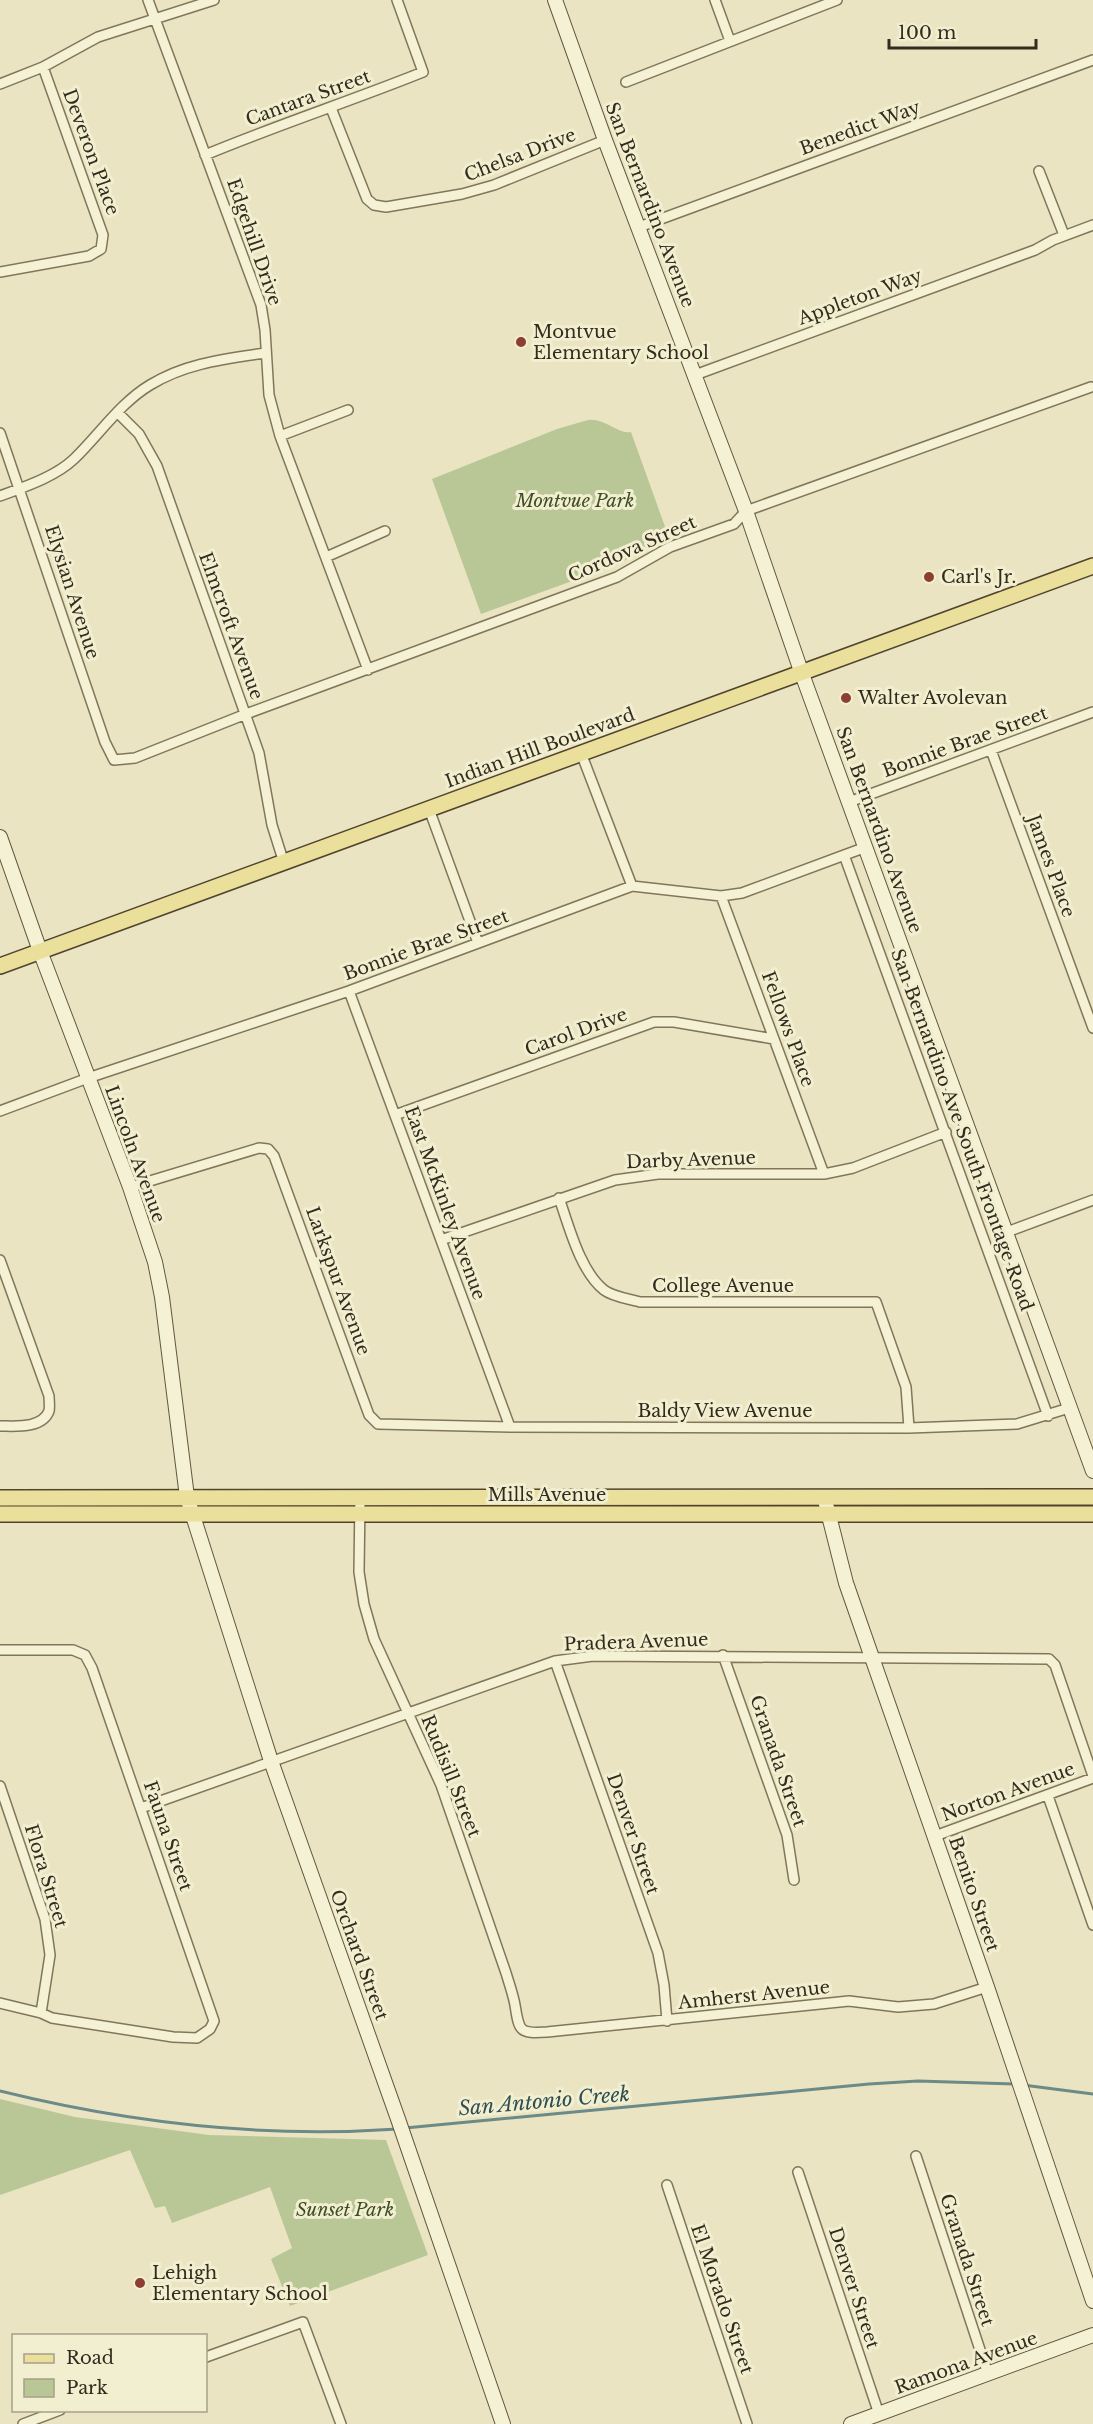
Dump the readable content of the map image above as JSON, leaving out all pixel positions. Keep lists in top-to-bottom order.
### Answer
{
  "streets": {
    "main road": ["Indian Hill Boulevard", "Mills Avenue"],
    "street": [
      "Cantara Street",
      "Benedict Way",
      "Deveron Place",
      "Chelsa Drive",
      "San Bernardino Avenue",
      "Edgehill Drive",
      "Appleton Way",
      "Cordova Street",
      "Elysian Avenue",
      "Elmcroft Avenue",
      "Bonnie Brae Street",
      "James Place",
      "Fellows Place",
      "Carol Drive",
      "San Bernardino Ave South Frontage Road",
      "Lincoln Avenue",
      "Darby Avenue",
      "East McKinley Avenue",
      "Larkspur Avenue",
      "College Avenue",
      "Baldy View Avenue",
      "Pradera Avenue",
      "Granada Street",
      "Rudisill Street",
      "Norton Avenue",
      "Denver Street",
      "Fauna Street",
      "Flora Street",
      "Benito Street",
      "Orchard Street",
      "Amherst Avenue",
      "El Morado Street",
      "Ramona Avenue"
    ]
  },
  "crossings": [
    ["Cantara Street", "Chelsa Drive"],
    ["Cantara Street", "Edgehill Drive"],
    ["Benedict Way", "San Bernardino Avenue"],
    ["Chelsa Drive", "San Bernardino Avenue"],
    ["San Bernardino Avenue", "Appleton Way"],
    ["San Bernardino Avenue", "Cordova Street"],
    ["San Bernardino Avenue", "Bonnie Brae Street"],
    ["San Bernardino Avenue", "Indian Hill Boulevard"],
    ["San Bernardino Avenue", "Baldy View Avenue"],
    ["Edgehill Drive", "Cordova Street"],
    ["Cordova Street", "Elysian Avenue"],
    ["Cordova Street", "Elmcroft Avenue"],
    ["Elmcroft Avenue", "Indian Hill Boulevard"],
    ["Bonnie Brae Street", "James Place"],
    ["Bonnie Brae Street", "Fellows Place"],
    ["Bonnie Brae Street", "San Bernardino Ave South Frontage Road"],
    ["Bonnie Brae Street", "Lincoln Avenue"],
    ["Bonnie Brae Street", "East McKinley Avenue"],
    ["Indian Hill Boulevard", "Lincoln Avenue"],
    ["Fellows Place", "Carol Drive"],
    ["Fellows Place", "Darby Avenue"],
    ["Carol Drive", "East McKinley Avenue"],
    ["San Bernardino Ave South Frontage Road", "Darby Avenue"],
    ["San Bernardino Ave South Frontage Road", "Baldy View Avenue"],
    ["Lincoln Avenue", "Larkspur Avenue"],
    ["Lincoln Avenue", "Mills Avenue"],
    ["Lincoln Avenue", "Orchard Street"],
    ["Darby Avenue", "East McKinley Avenue"],
    ["Darby Avenue", "College Avenue"],
    ["East McKinley Avenue", "Baldy View Avenue"],
    ["Larkspur Avenue", "Baldy View Avenue"],
    ["College Avenue", "Baldy View Avenue"],
    ["Mills Avenue", "Rudisill Street"],
    ["Mills Avenue", "Benito Street"],
    ["Mills Avenue", "Orchard Street"],
    ["Pradera Avenue", "Granada Street"],
    ["Pradera Avenue", "Rudisill Street"],
    ["Pradera Avenue", "Norton Avenue"],
    ["Pradera Avenue", "Denver Street"],
    ["Pradera Avenue", "Fauna Street"],
    ["Pradera Avenue", "Benito Street"],
    ["Pradera Avenue", "Orchard Street"],
    ["Granada Street", "Ramona Avenue"],
    ["Rudisill Street", "Amherst Avenue"],
    ["Norton Avenue", "Benito Street"],
    ["Denver Street", "Amherst Avenue"],
    ["Denver Street", "Ramona Avenue"],
    ["Fauna Street", "Flora Street"],
    ["Benito Street", "Amherst Avenue"]
  ],
  "water": ["San Antonio Creek"],
  "parks": ["Montvue Park", "Sunset Park"],
  "places": [
    "Montvue Elementary School",
    "Carl's Jr.",
    "Walter Avolevan",
    "Lehigh Elementary School"
  ],
  "legend": ["Road", "Park"],
  "scale_bar": "100 m"
}
